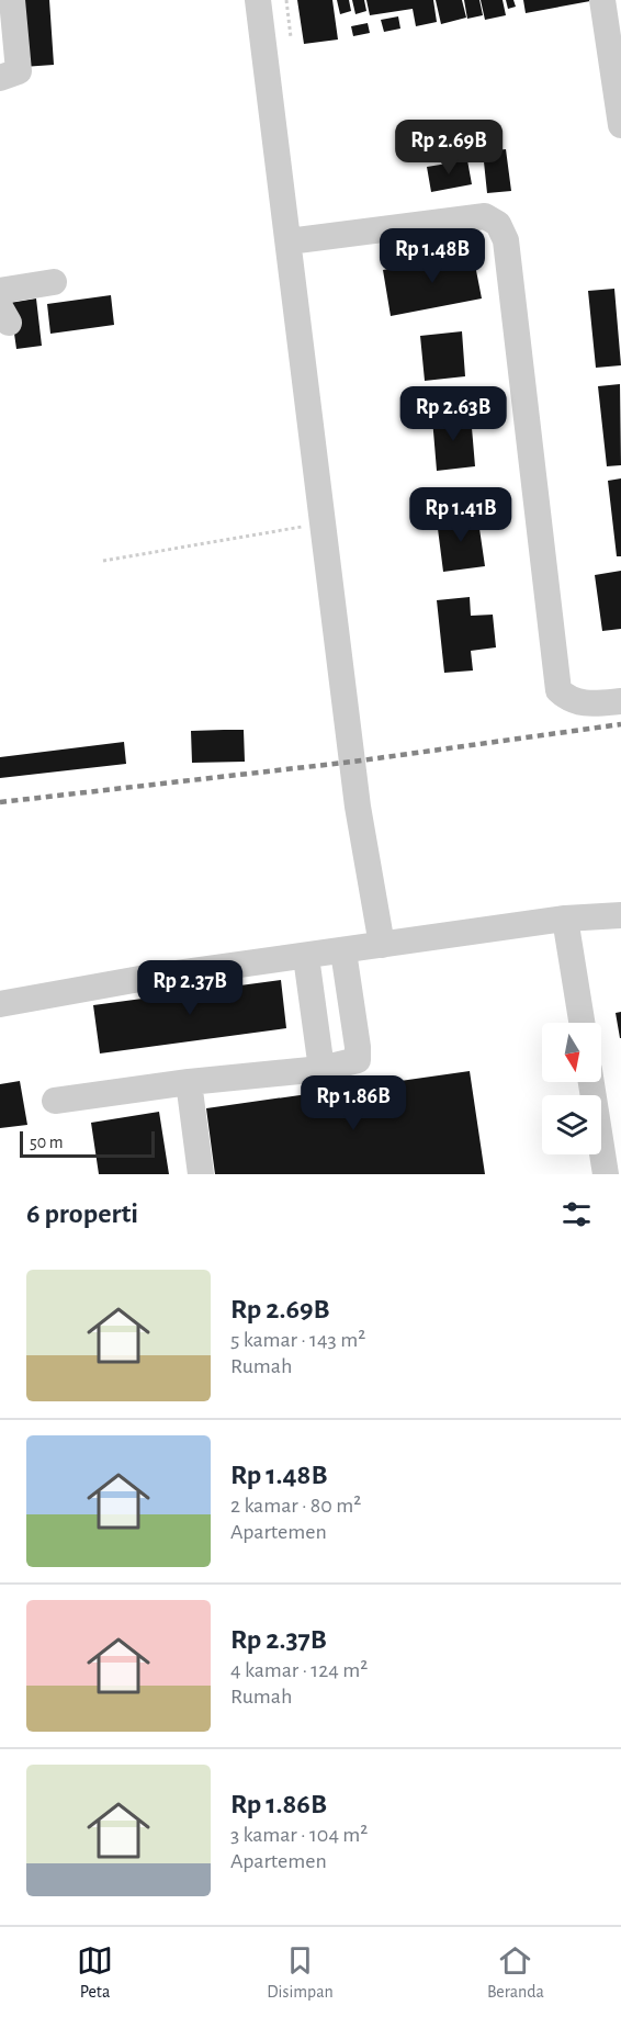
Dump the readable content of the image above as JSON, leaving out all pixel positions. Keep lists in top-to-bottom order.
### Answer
{
  "scale_bar": "50 m",
  "north": "bottom",
  "page": {
    "price": [
      "Rp 2.69B",
      "Rp 1.48B",
      "Rp 2.63B",
      "Rp 1.41B",
      "Rp 2.37B",
      "Rp 1.86B"
    ],
    "scale": "50 m",
    "heading": "6 properti",
    "list": [
      {
        "name": "Rp 2.69B",
        "note": "5 kamar · 143 m² · Rumah"
      },
      {
        "name": "Rp 1.48B",
        "note": "2 kamar · 80 m² · Apartemen"
      },
      {
        "name": "Rp 2.37B",
        "note": "4 kamar · 124 m² · Rumah"
      },
      {
        "name": "Rp 1.86B",
        "note": "3 kamar · 104 m² · Apartemen"
      }
    ],
    "tabs": ["Peta", "Disimpan", "Beranda"]
  }
}
